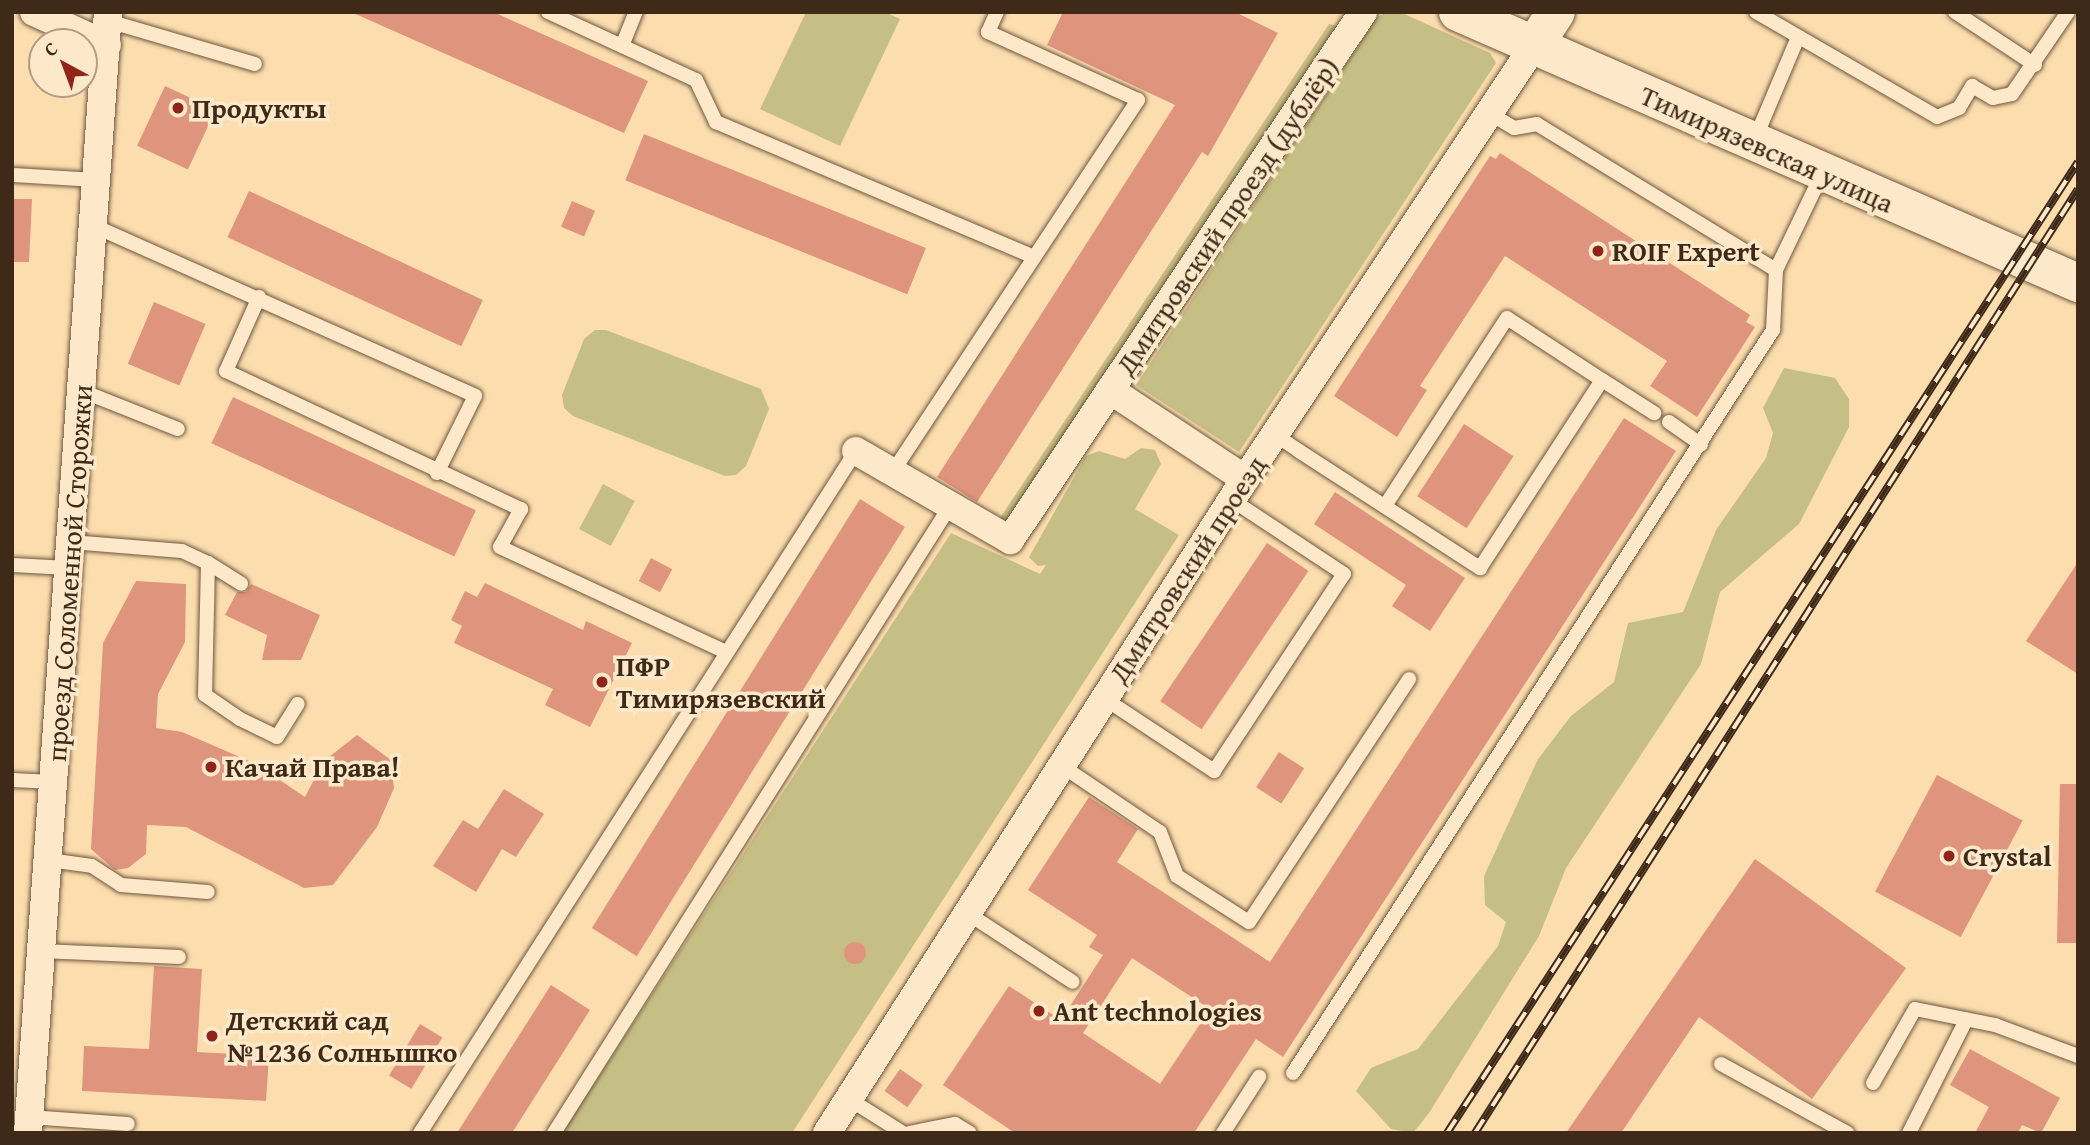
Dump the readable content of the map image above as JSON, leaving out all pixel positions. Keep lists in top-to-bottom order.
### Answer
{
  "streets": {
    "main road": ["Тимирязевская улица", "Дмитровский проезд"],
    "street": ["Дмитровский проезд (дублёр)", "проезд Соломенной Сторожки"]
  },
  "crossings": [
    ["Тимирязевская улица", "Дмитровский проезд"],
    ["Дмитровский проезд (дублёр)", "Дмитровский проезд"]
  ],
  "places": [
    "Продукты",
    "ROIF Expert",
    "ПФР Тимирязевский",
    "Качай Права!",
    "Crystal",
    "Ant technologies",
    "Детский сад №1236 Солнышко"
  ],
  "north": "top left"
}
